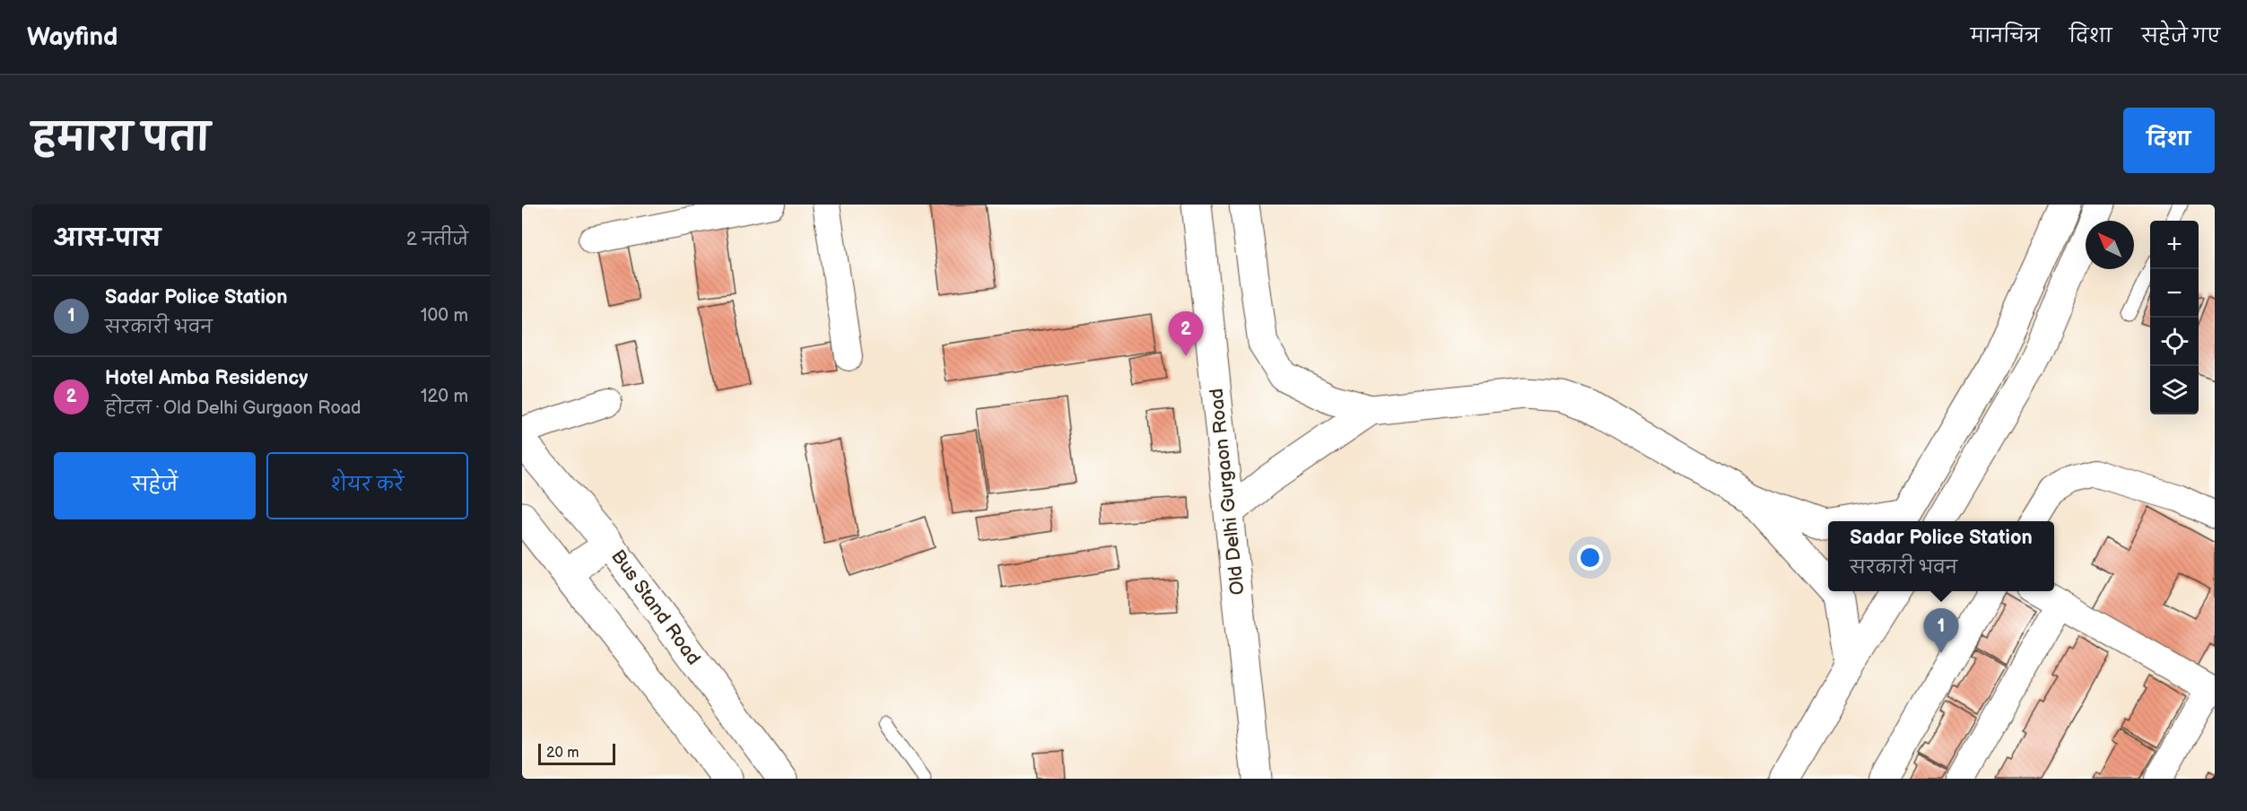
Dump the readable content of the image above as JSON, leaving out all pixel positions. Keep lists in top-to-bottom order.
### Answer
{
  "streets": {
    "main road": ["Old Delhi Gurgaon Road", "Bus Stand Road"]
  },
  "scale_bar": "20 m",
  "north": "top left",
  "page": {
    "header": "Wayfind",
    "nav": ["मानचित्र", "दिशा", "सहेजे गए"],
    "title": "हमारा पता",
    "buttons": [
      "दिशा",
      ["सहेजें", "शेयर करें"]
    ],
    "heading": ["आस-पास", "2 नतीजे"],
    "map_buttons": ["+", "−"],
    "list": [
      {
        "mark": "1",
        "name": "Sadar Police Station",
        "note": "सरकारी भवन",
        "value": "100 m"
      },
      {
        "mark": "2",
        "name": "Hotel Amba Residency",
        "note": "होटल · Old Delhi Gurgaon Road",
        "value": "120 m"
      }
    ],
    "pins": ["2", "1"],
    "popup": ["Sadar Police Station", "सरकारी भवन"],
    "scale": "20 m"
  }
}
